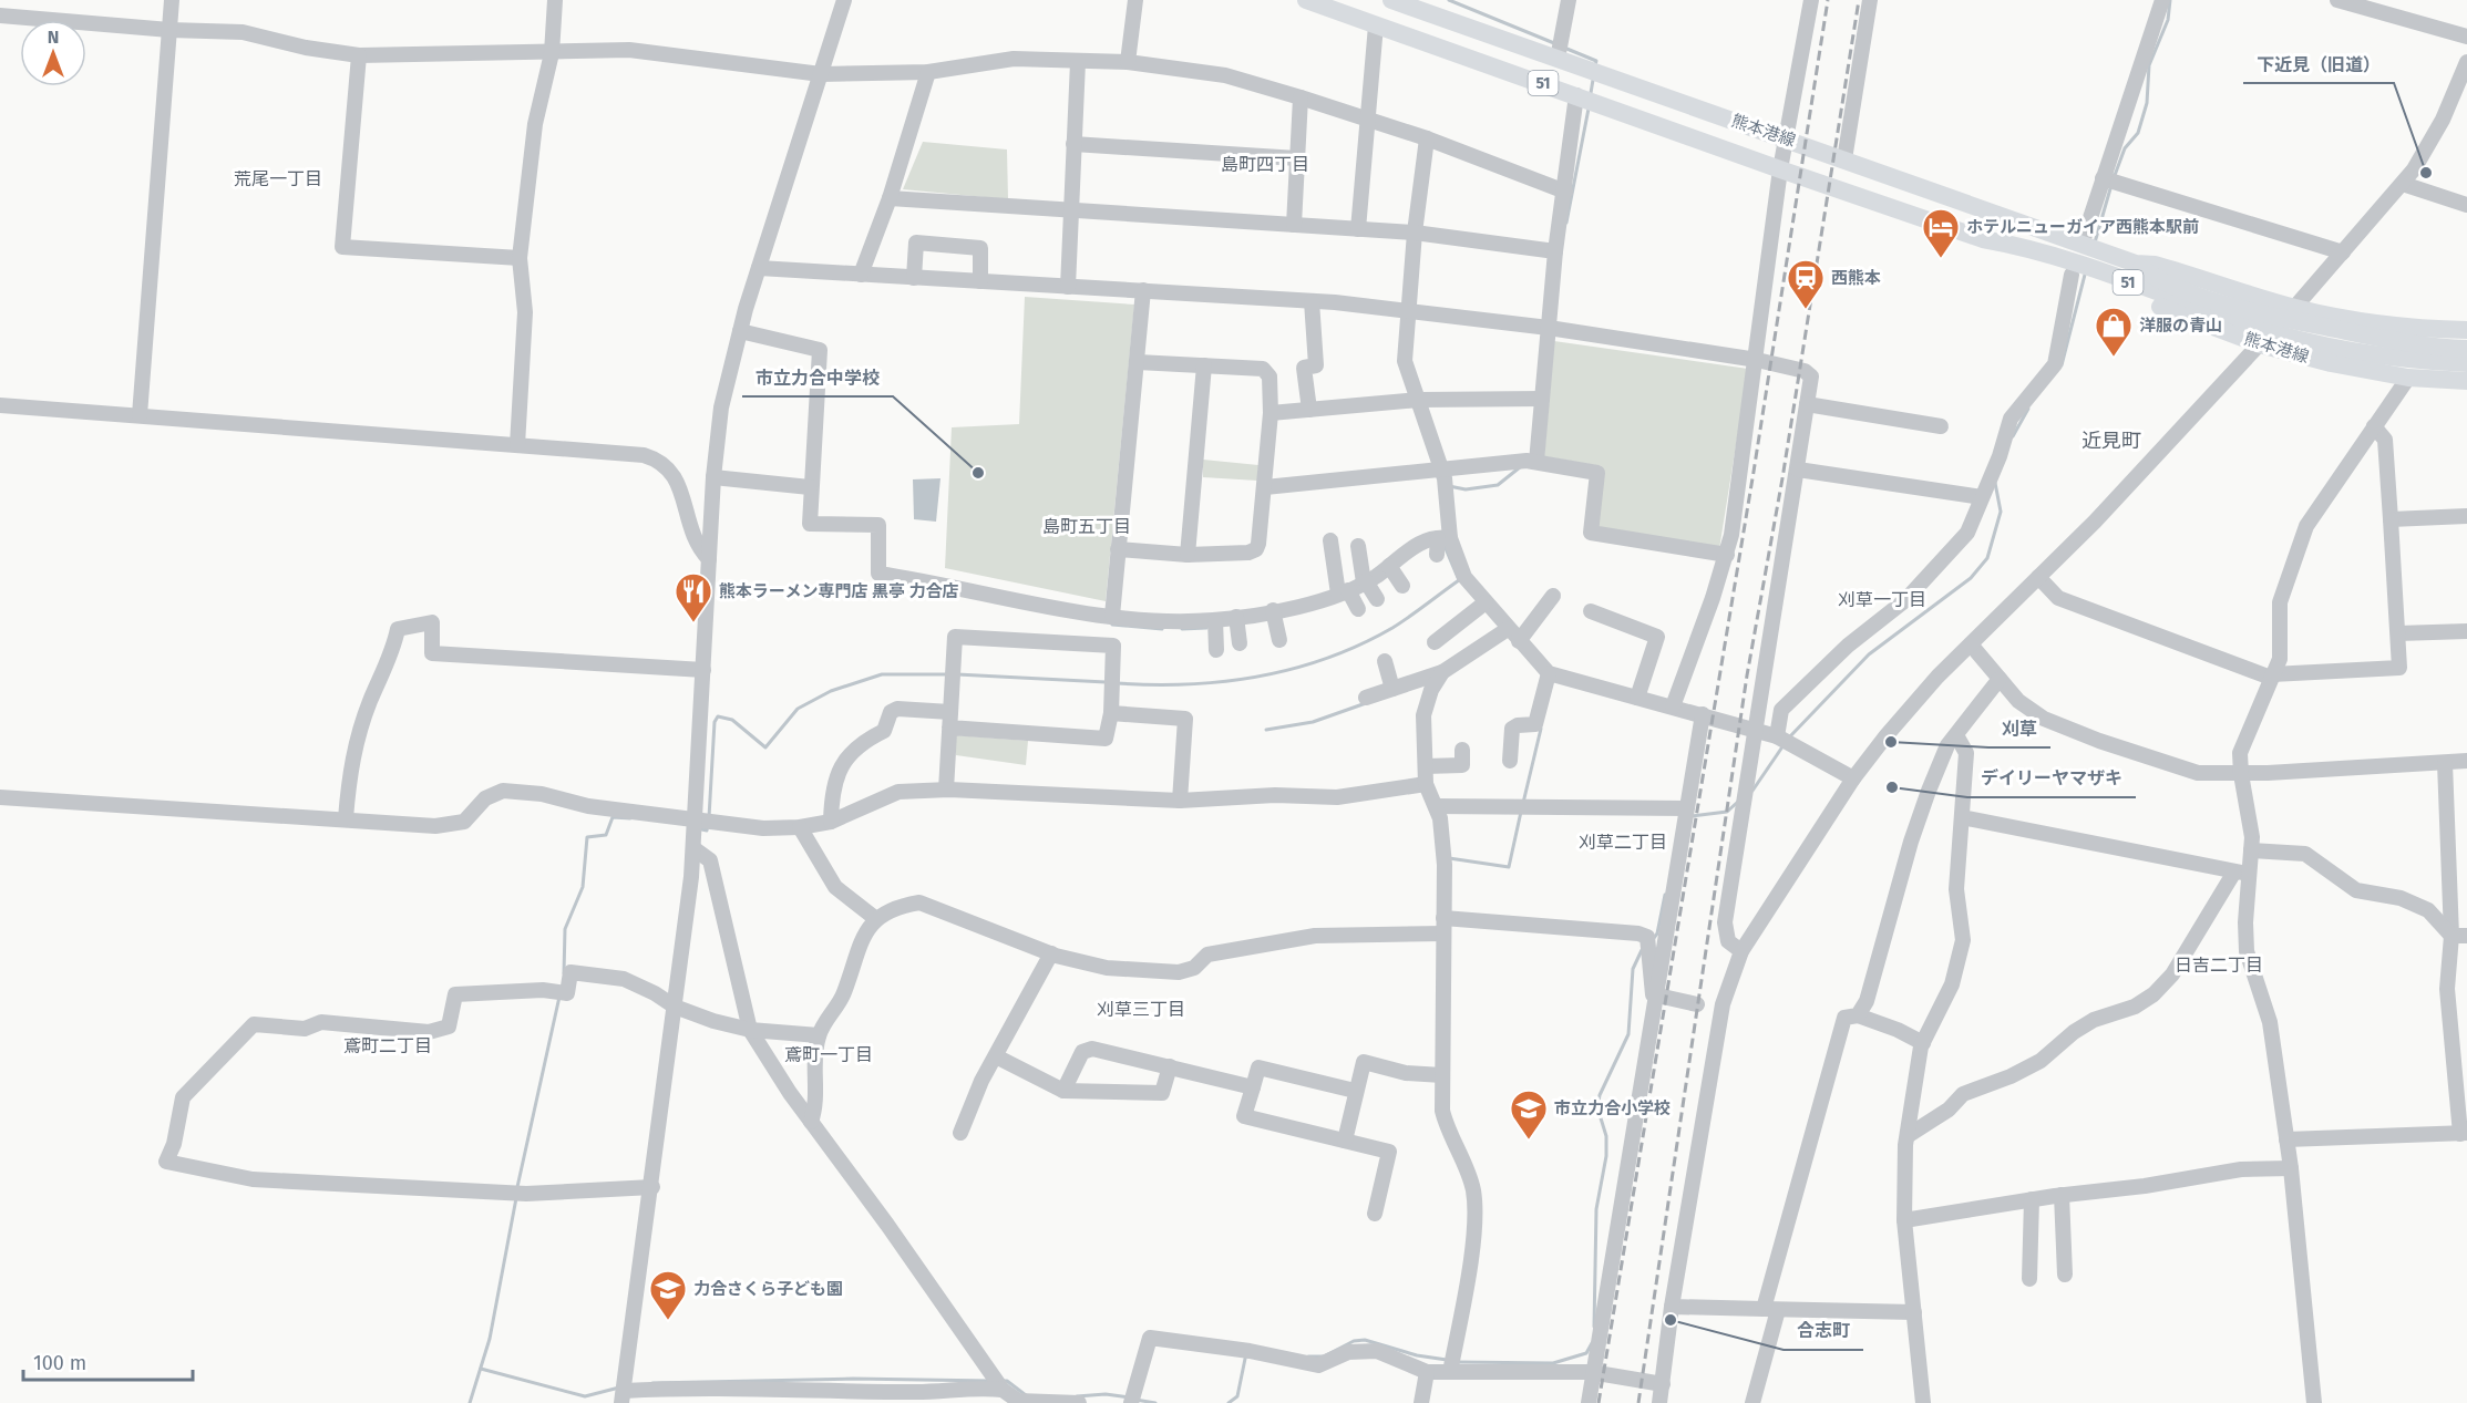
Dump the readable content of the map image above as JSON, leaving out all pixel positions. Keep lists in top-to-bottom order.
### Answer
{
  "streets": {
    "main road": ["51", "熊本港線"]
  },
  "districts": [
    "島町四丁目",
    "荒尾一丁目",
    "近見町",
    "島町五丁目",
    "刈草一丁目",
    "刈草二丁目",
    "日吉二丁目",
    "刈草三丁目",
    "鳶町二丁目",
    "鳶町一丁目"
  ],
  "places": {
    "other": [
      "下近見（旧道）",
      "市立力合中学校",
      "刈草",
      "デイリーヤマザキ",
      "合志町"
    ],
    "hotel": ["ホテルニューガイア西熊本駅前"],
    "station": ["西熊本"],
    "shop": ["洋服の青山"],
    "restaurant": ["熊本ラーメン専門店 黒亭 力合店"],
    "school or university": ["市立力合小学校", "力合さくら子ども園"]
  },
  "scale_bar": "100 m",
  "north": "top"
}
